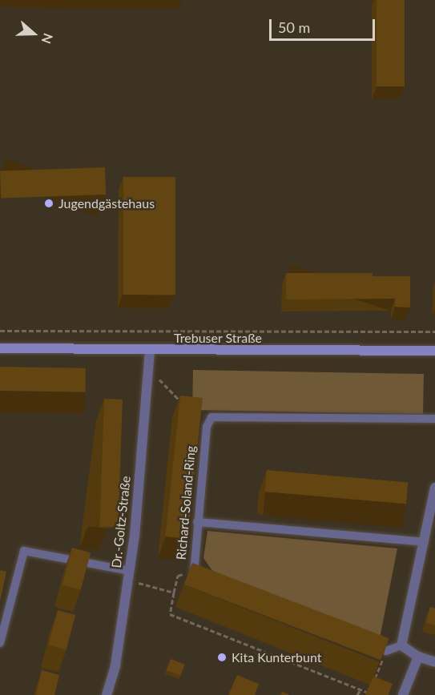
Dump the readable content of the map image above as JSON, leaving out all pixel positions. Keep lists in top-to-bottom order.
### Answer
{
  "streets": {
    "street": ["Trebuser Straße", "Dr.-Goltz-Straße"],
    "lane": ["Richard-Soland-Ring"]
  },
  "crossings": [
    ["Trebuser Straße", "Dr.-Goltz-Straße"]
  ],
  "places": ["Jugendgästehaus", "Kita Kunterbunt"],
  "scale_bar": "50 m",
  "north": "right"
}
